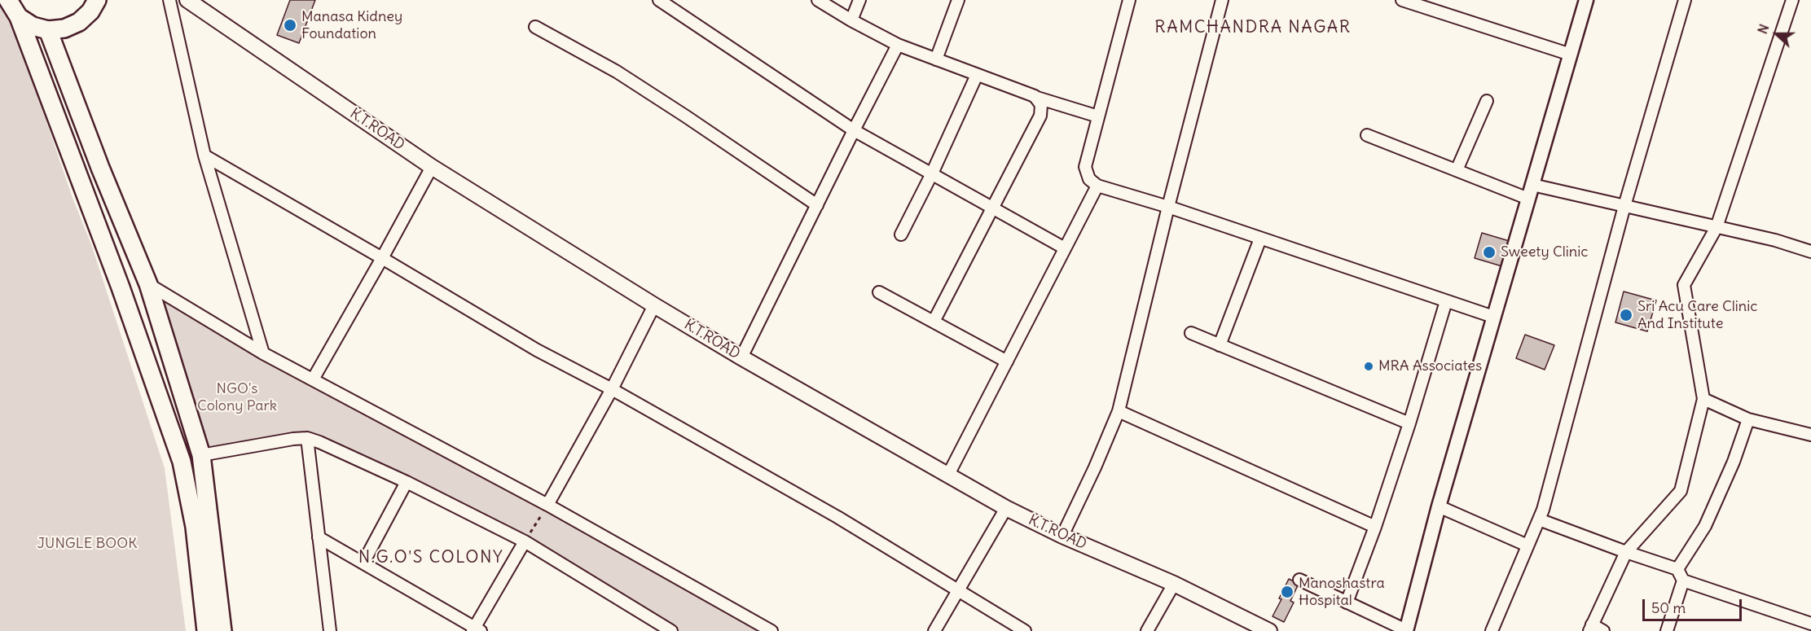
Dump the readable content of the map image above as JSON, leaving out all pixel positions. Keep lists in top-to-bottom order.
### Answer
{
  "streets": {
    "main road": ["K.T.ROAD"]
  },
  "districts": ["RAMCHANDRA NAGAR", "N.G.O'S COLONY"],
  "parks": ["NGO's Colony Park", "JUNGLE BOOK"],
  "places": [
    "Manasa Kidney Foundation",
    "Sweety Clinic",
    "Sri Acu Care Clinic And Institute",
    "MRA Associates",
    "Manoshastra Hospital"
  ],
  "scale_bar": "50 m",
  "north": "left"
}
